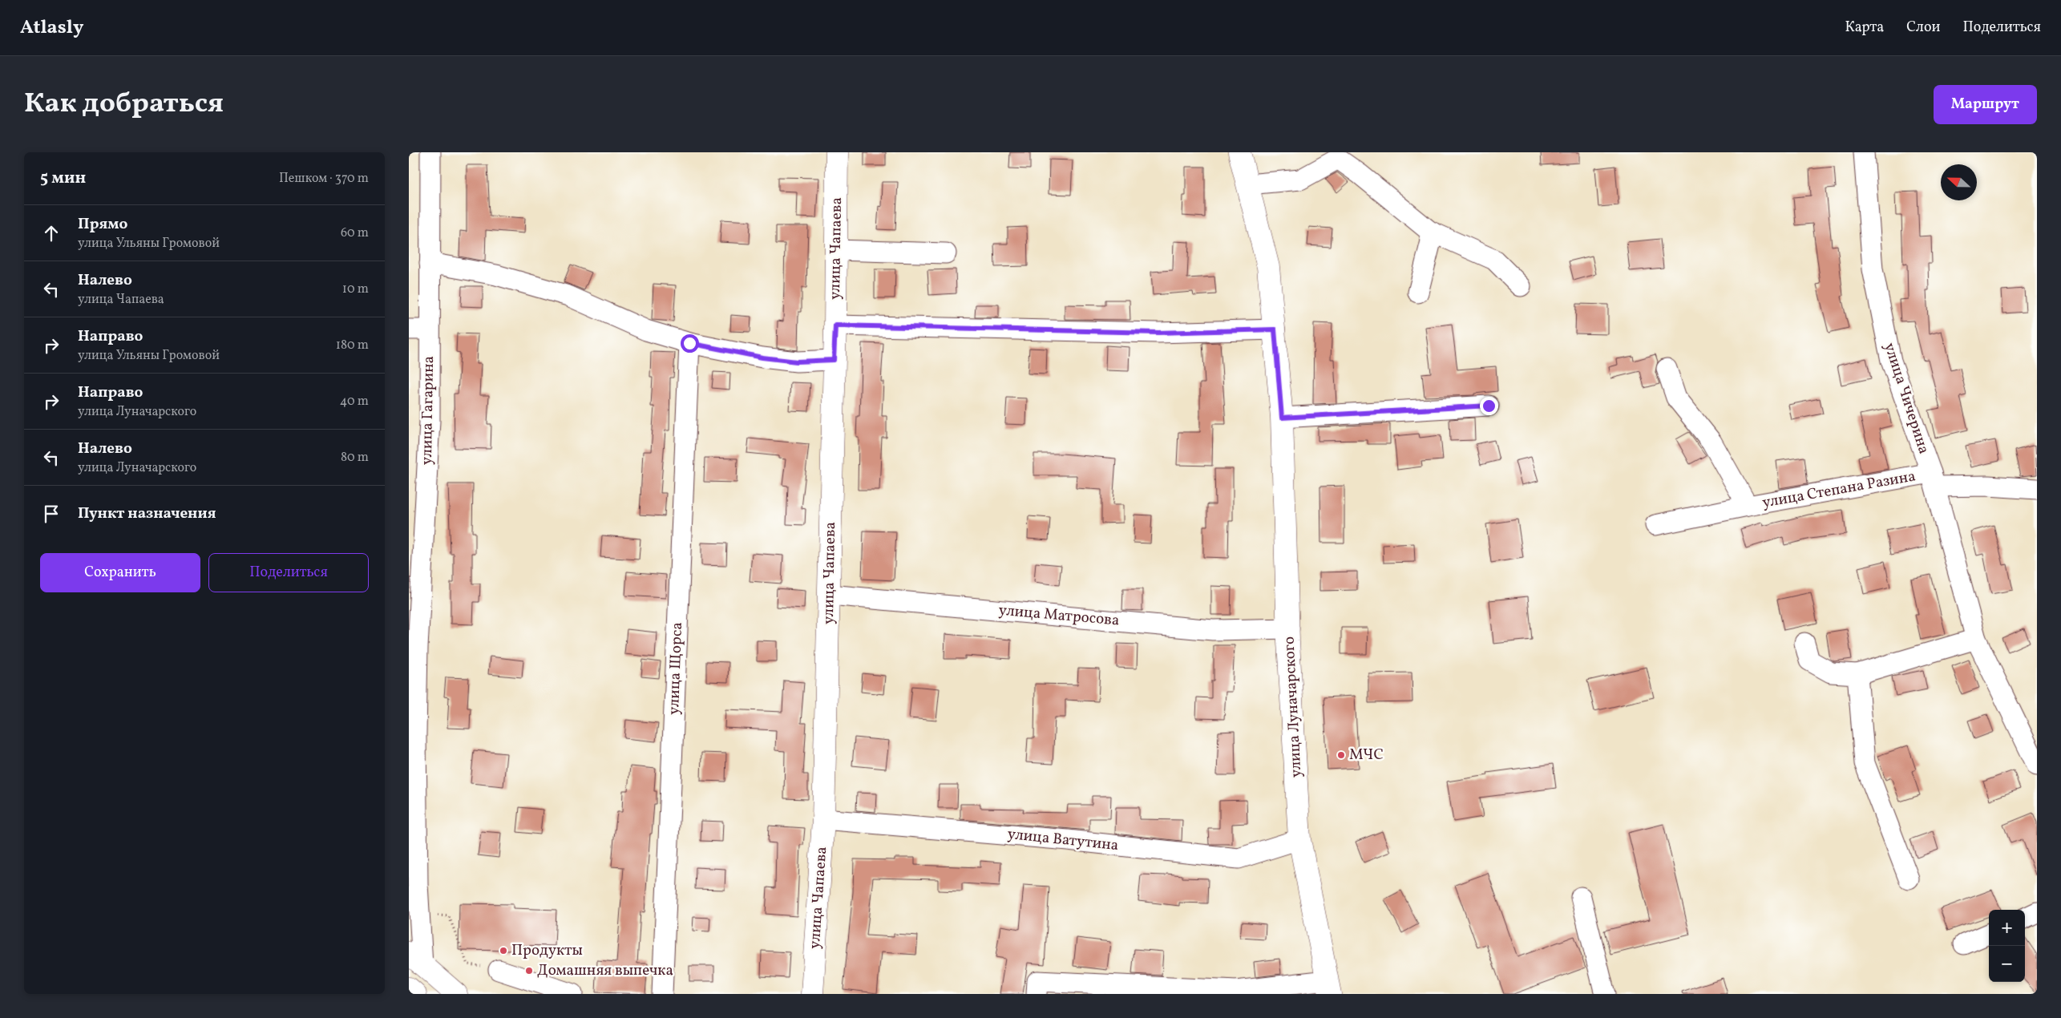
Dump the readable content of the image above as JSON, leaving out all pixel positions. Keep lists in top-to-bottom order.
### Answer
{
  "streets": {
    "main road": ["улица Чапаева", "улица Луначарского"],
    "street": [
      "улица Чичерина",
      "улица Гагарина",
      "улица Степана Разина",
      "улица Матросова",
      "улица Щорса",
      "улица Ватутина"
    ]
  },
  "crossings": [
    ["улица Чапаева", "улица Матросова"],
    ["улица Чапаева", "улица Ватутина"],
    ["улица Чичерина", "улица Степана Разина"],
    ["улица Матросова", "улица Луначарского"],
    ["улица Луначарского", "улица Ватутина"]
  ],
  "places": ["МЧС", "Продукты", "Домашняя выпечка"],
  "north": "left",
  "page": {
    "header": "Atlasly",
    "nav": ["Карта", "Слои", "Поделиться"],
    "title": "Как добраться",
    "buttons": [
      "Маршрут",
      ["Сохранить", "Поделиться"]
    ],
    "heading": ["5 мин", "Пешком · 370 m"],
    "list": [
      ["Прямо", "улица Ульяны Громовой", "60 m"],
      ["Налево", "улица Чапаева", "10 m"],
      ["Направо", "улица Ульяны Громовой", "180 m"],
      ["Направо", "улица Луначарского", "40 m"],
      ["Налево", "улица Луначарского", "80 m"],
      "Пункт назначения"
    ],
    "map_buttons": ["+", "−"]
  }
}
